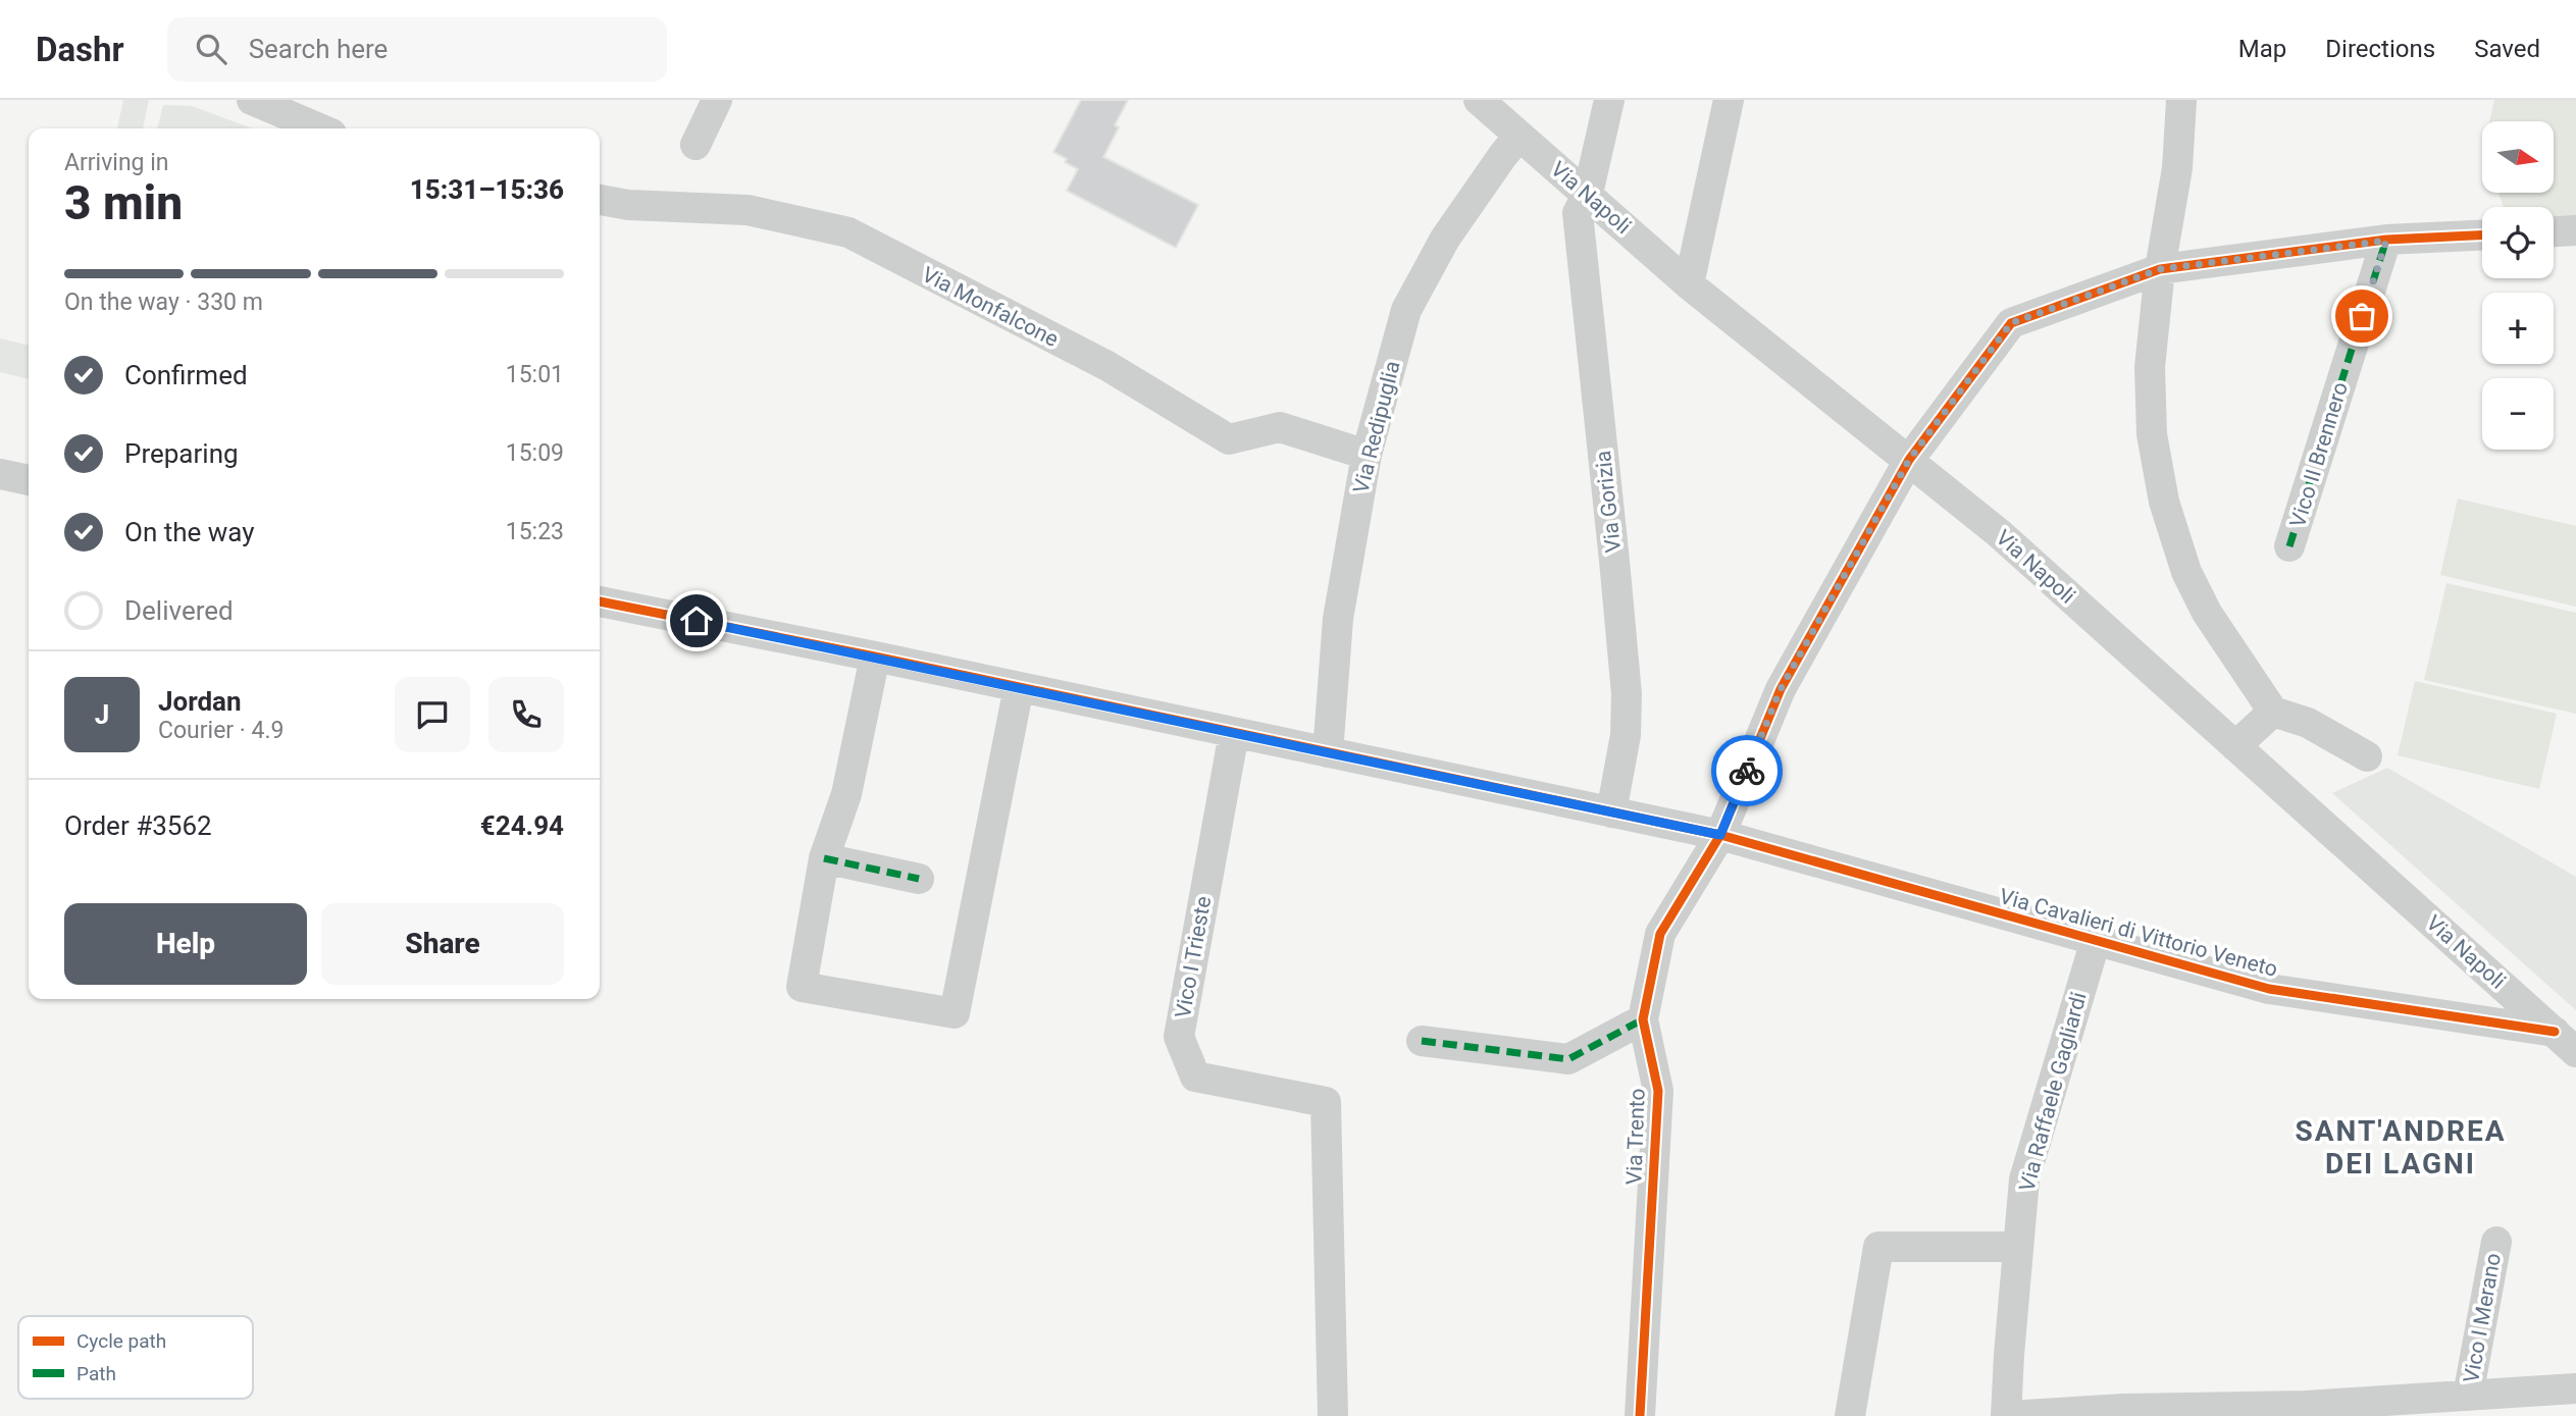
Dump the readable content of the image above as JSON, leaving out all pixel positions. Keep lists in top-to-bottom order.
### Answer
{
  "streets": {
    "street": [
      "Via Napoli",
      "Via Monfalcone",
      "Via Redipuglia",
      "Vico II Brennero",
      "Via Gorizia",
      "Via Cavalieri di Vittorio Veneto",
      "Vico I Trieste",
      "Via Raffaele Gagliardi",
      "Via Trento",
      "Vico I Merano"
    ]
  },
  "crossings": [
    ["Via Napoli", "Via Redipuglia"],
    ["Via Napoli", "Via Gorizia"],
    ["Via Napoli", "Via Cavalieri di Vittorio Veneto"],
    ["Via Napoli", "Via Trento"],
    ["Via Monfalcone", "Via Redipuglia"],
    ["Via Redipuglia", "Via Cavalieri di Vittorio Veneto"],
    ["Vico II Brennero", "Via Trento"],
    ["Via Gorizia", "Via Cavalieri di Vittorio Veneto"],
    ["Via Cavalieri di Vittorio Veneto", "Vico I Trieste"],
    ["Via Cavalieri di Vittorio Veneto", "Via Raffaele Gagliardi"],
    ["Via Cavalieri di Vittorio Veneto", "Via Trento"]
  ],
  "districts": ["SANT'ANDREA DEI LAGNI"],
  "legend": ["Cycle path", "Path"],
  "north": "right",
  "page": {
    "header": "Dashr",
    "search": "Search here",
    "nav": ["Map", "Directions", "Saved"],
    "map_buttons": ["+", "−"],
    "heading": ["3 min", "Arriving in", "15:31–15:36"],
    "panel": [
      "Jordan",
      "Courier · 4.9",
      "Order #3562",
      "€24.94"
    ],
    "bar": "On the way · 330 m",
    "list": [
      ["Confirmed", "15:01"],
      ["Preparing", "15:09"],
      ["On the way", "15:23"],
      "Delivered"
    ],
    "round": "J",
    "buttons": ["Help", "Share"]
  }
}
